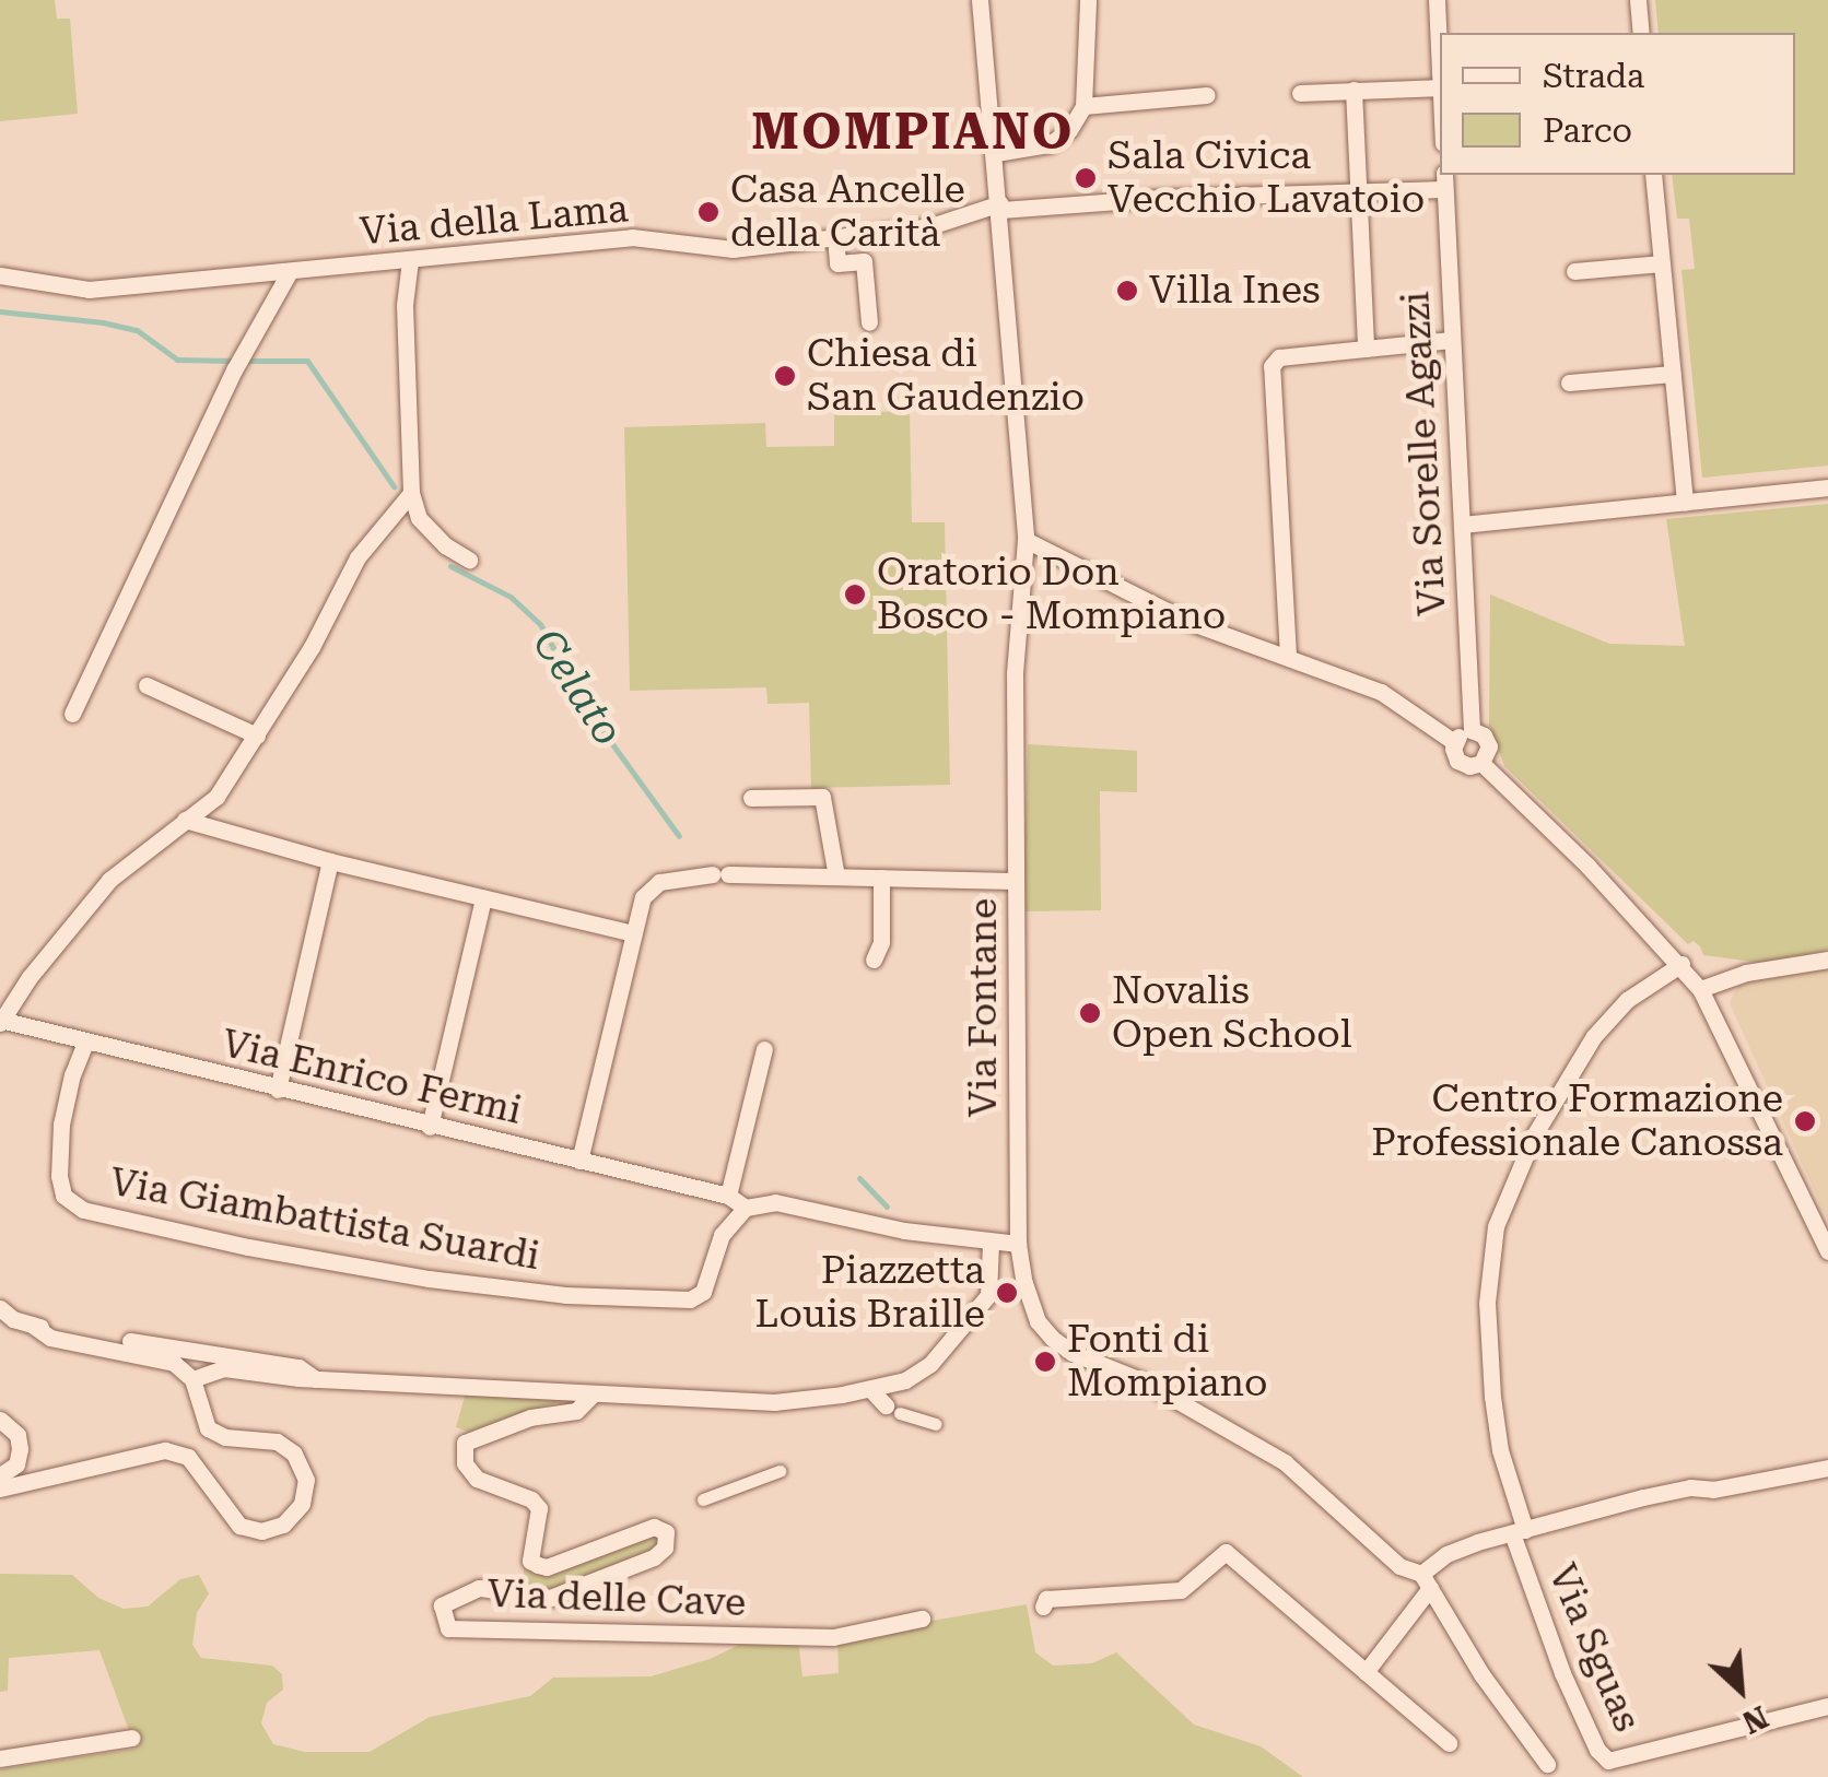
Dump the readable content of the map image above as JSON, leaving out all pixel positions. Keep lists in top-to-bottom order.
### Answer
{
  "streets": {
    "street": [
      "Via della Lama",
      "Via Sorelle Agazzi",
      "Via Fontane",
      "Via Enrico Fermi",
      "Via Giambattista Suardi",
      "Via delle Cave",
      "Via Sguas"
    ]
  },
  "crossings": [
    ["Via della Lama", "Via Sorelle Agazzi"],
    ["Via della Lama", "Via Fontane"],
    ["Via Enrico Fermi", "Via Giambattista Suardi"]
  ],
  "districts": ["MOMPIANO"],
  "water": ["Celato"],
  "places": [
    "Sala Civica Vecchio Lavatoio",
    "Casa Ancelle della Carità",
    "Villa Ines",
    "Chiesa di San Gaudenzio",
    "Oratorio Don Bosco - Mompiano",
    "Novalis Open School",
    "Centro Formazione Professionale Canossa",
    "Piazzetta Louis Braille",
    "Fonti di Mompiano"
  ],
  "legend": ["Strada", "Parco"],
  "north": "bottom right"
}
